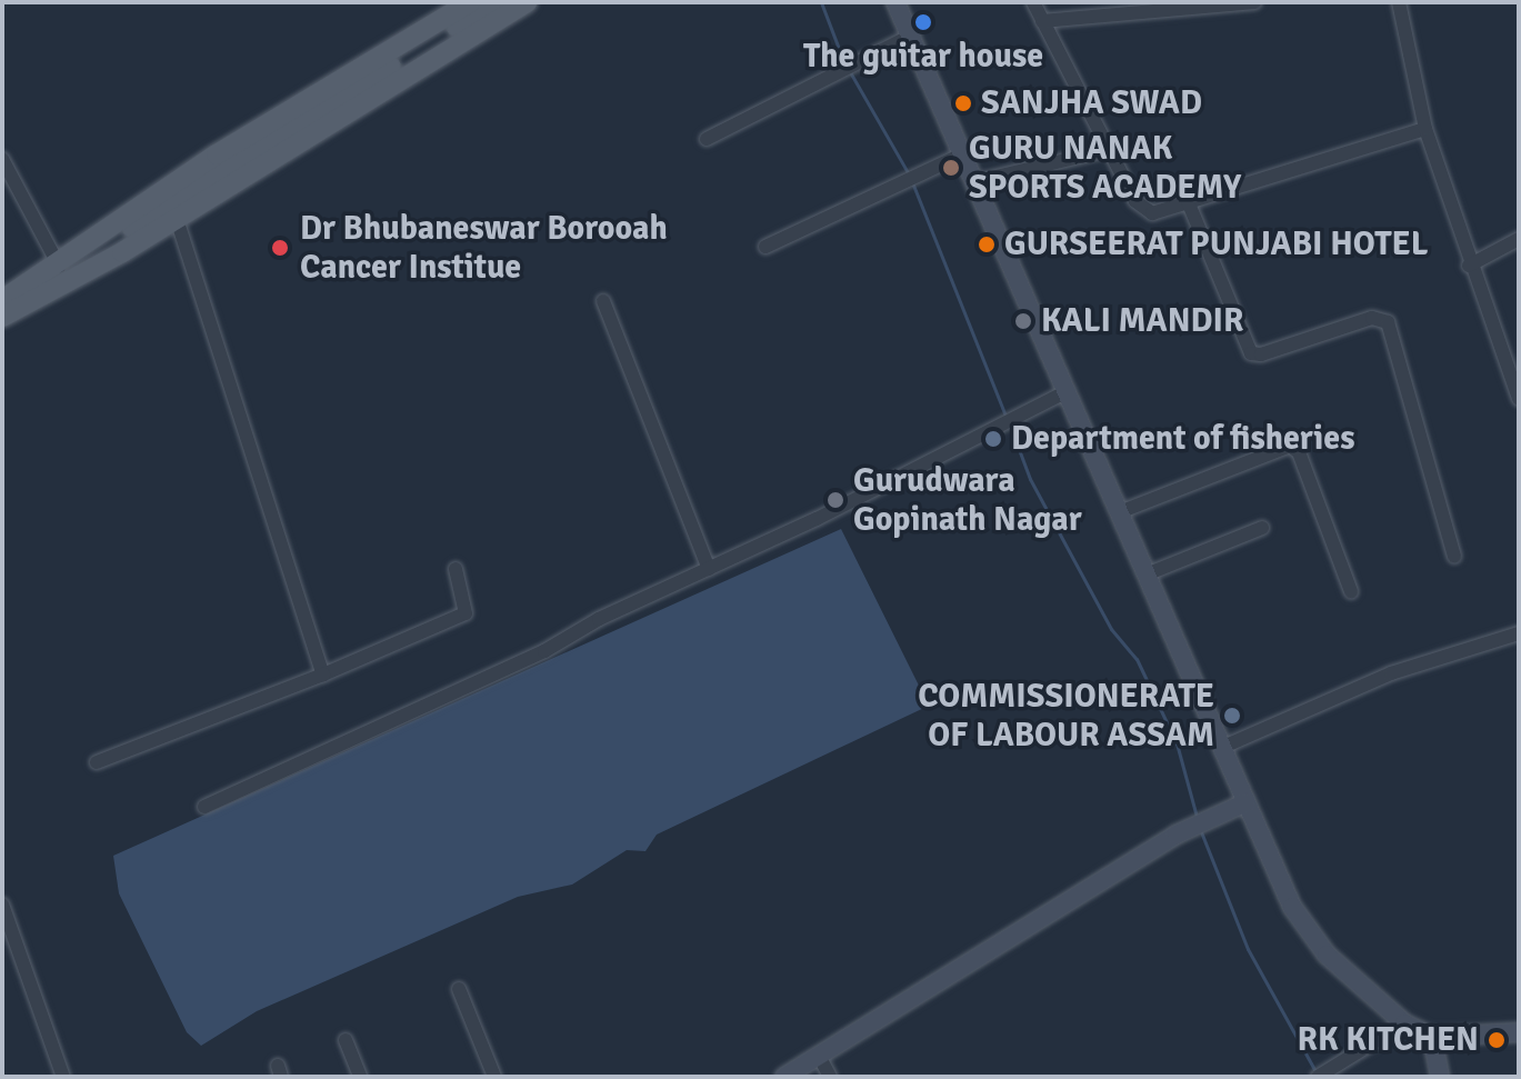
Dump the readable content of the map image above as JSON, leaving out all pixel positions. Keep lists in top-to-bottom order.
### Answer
{
  "places": [
    "The guitar house",
    "SANJHA SWAD",
    "GURU NANAK SPORTS ACADEMY",
    "GURSEERAT PUNJABI HOTEL",
    "Dr Bhubaneswar Borooah Cancer Institue",
    "KALI MANDIR",
    "Department of fisheries",
    "Gurudwara Gopinath Nagar",
    "COMMISSIONERATE OF LABOUR ASSAM",
    "RK KITCHEN"
  ]
}
